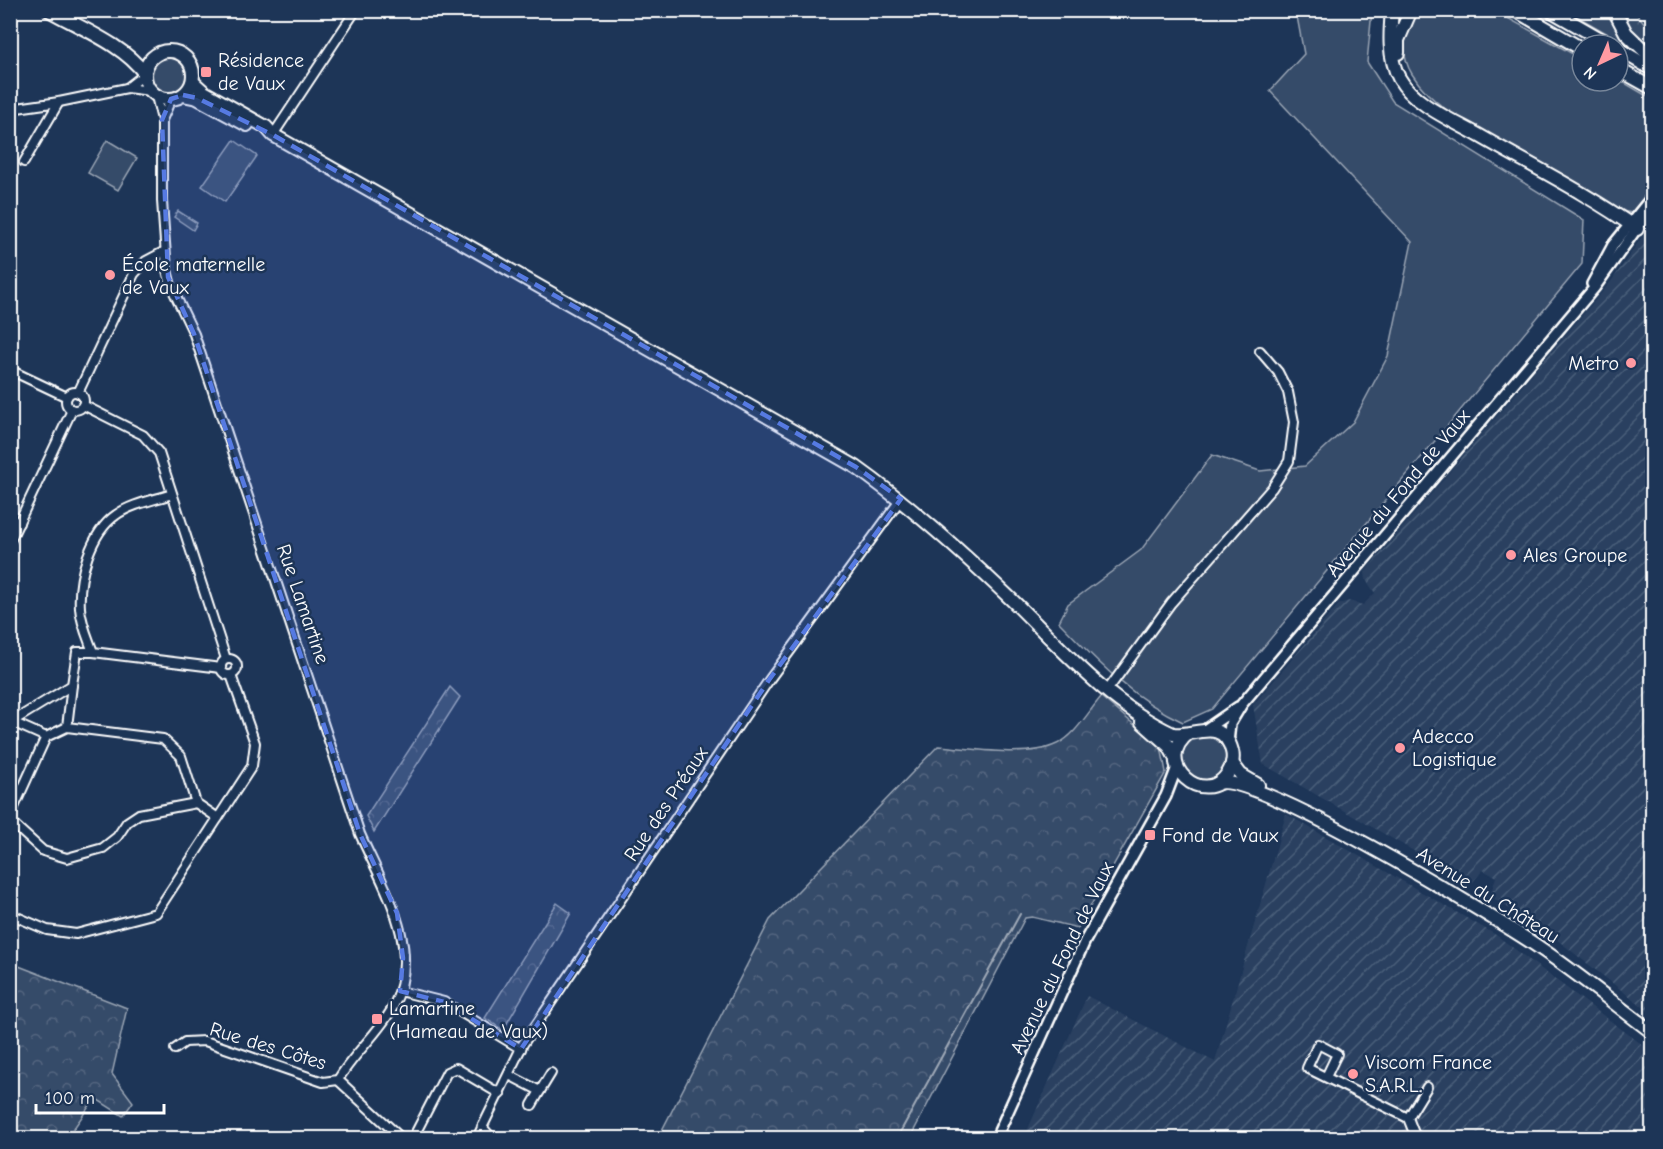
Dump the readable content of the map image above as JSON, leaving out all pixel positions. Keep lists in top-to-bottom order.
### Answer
{
  "streets": {
    "main road": ["Avenue du Château"],
    "street": [
      "Avenue du Fond de Vaux",
      "Rue Lamartine",
      "Rue des Préaux",
      "Rue des Côtes"
    ]
  },
  "crossings": [
    ["Avenue du Fond de Vaux", "Avenue du Château"],
    ["Rue Lamartine", "Rue des Côtes"]
  ],
  "places": {
    "transit": ["Résidence de Vaux", "Fond de Vaux", "Lamartine (Hameau de Vaux)"],
    "other": [
      "École maternelle de Vaux",
      "Metro",
      "Ales Groupe",
      "Adecco Logistique",
      "Viscom France S.A.R.L."
    ]
  },
  "scale_bar": "100 m",
  "north": "bottom left"
}
